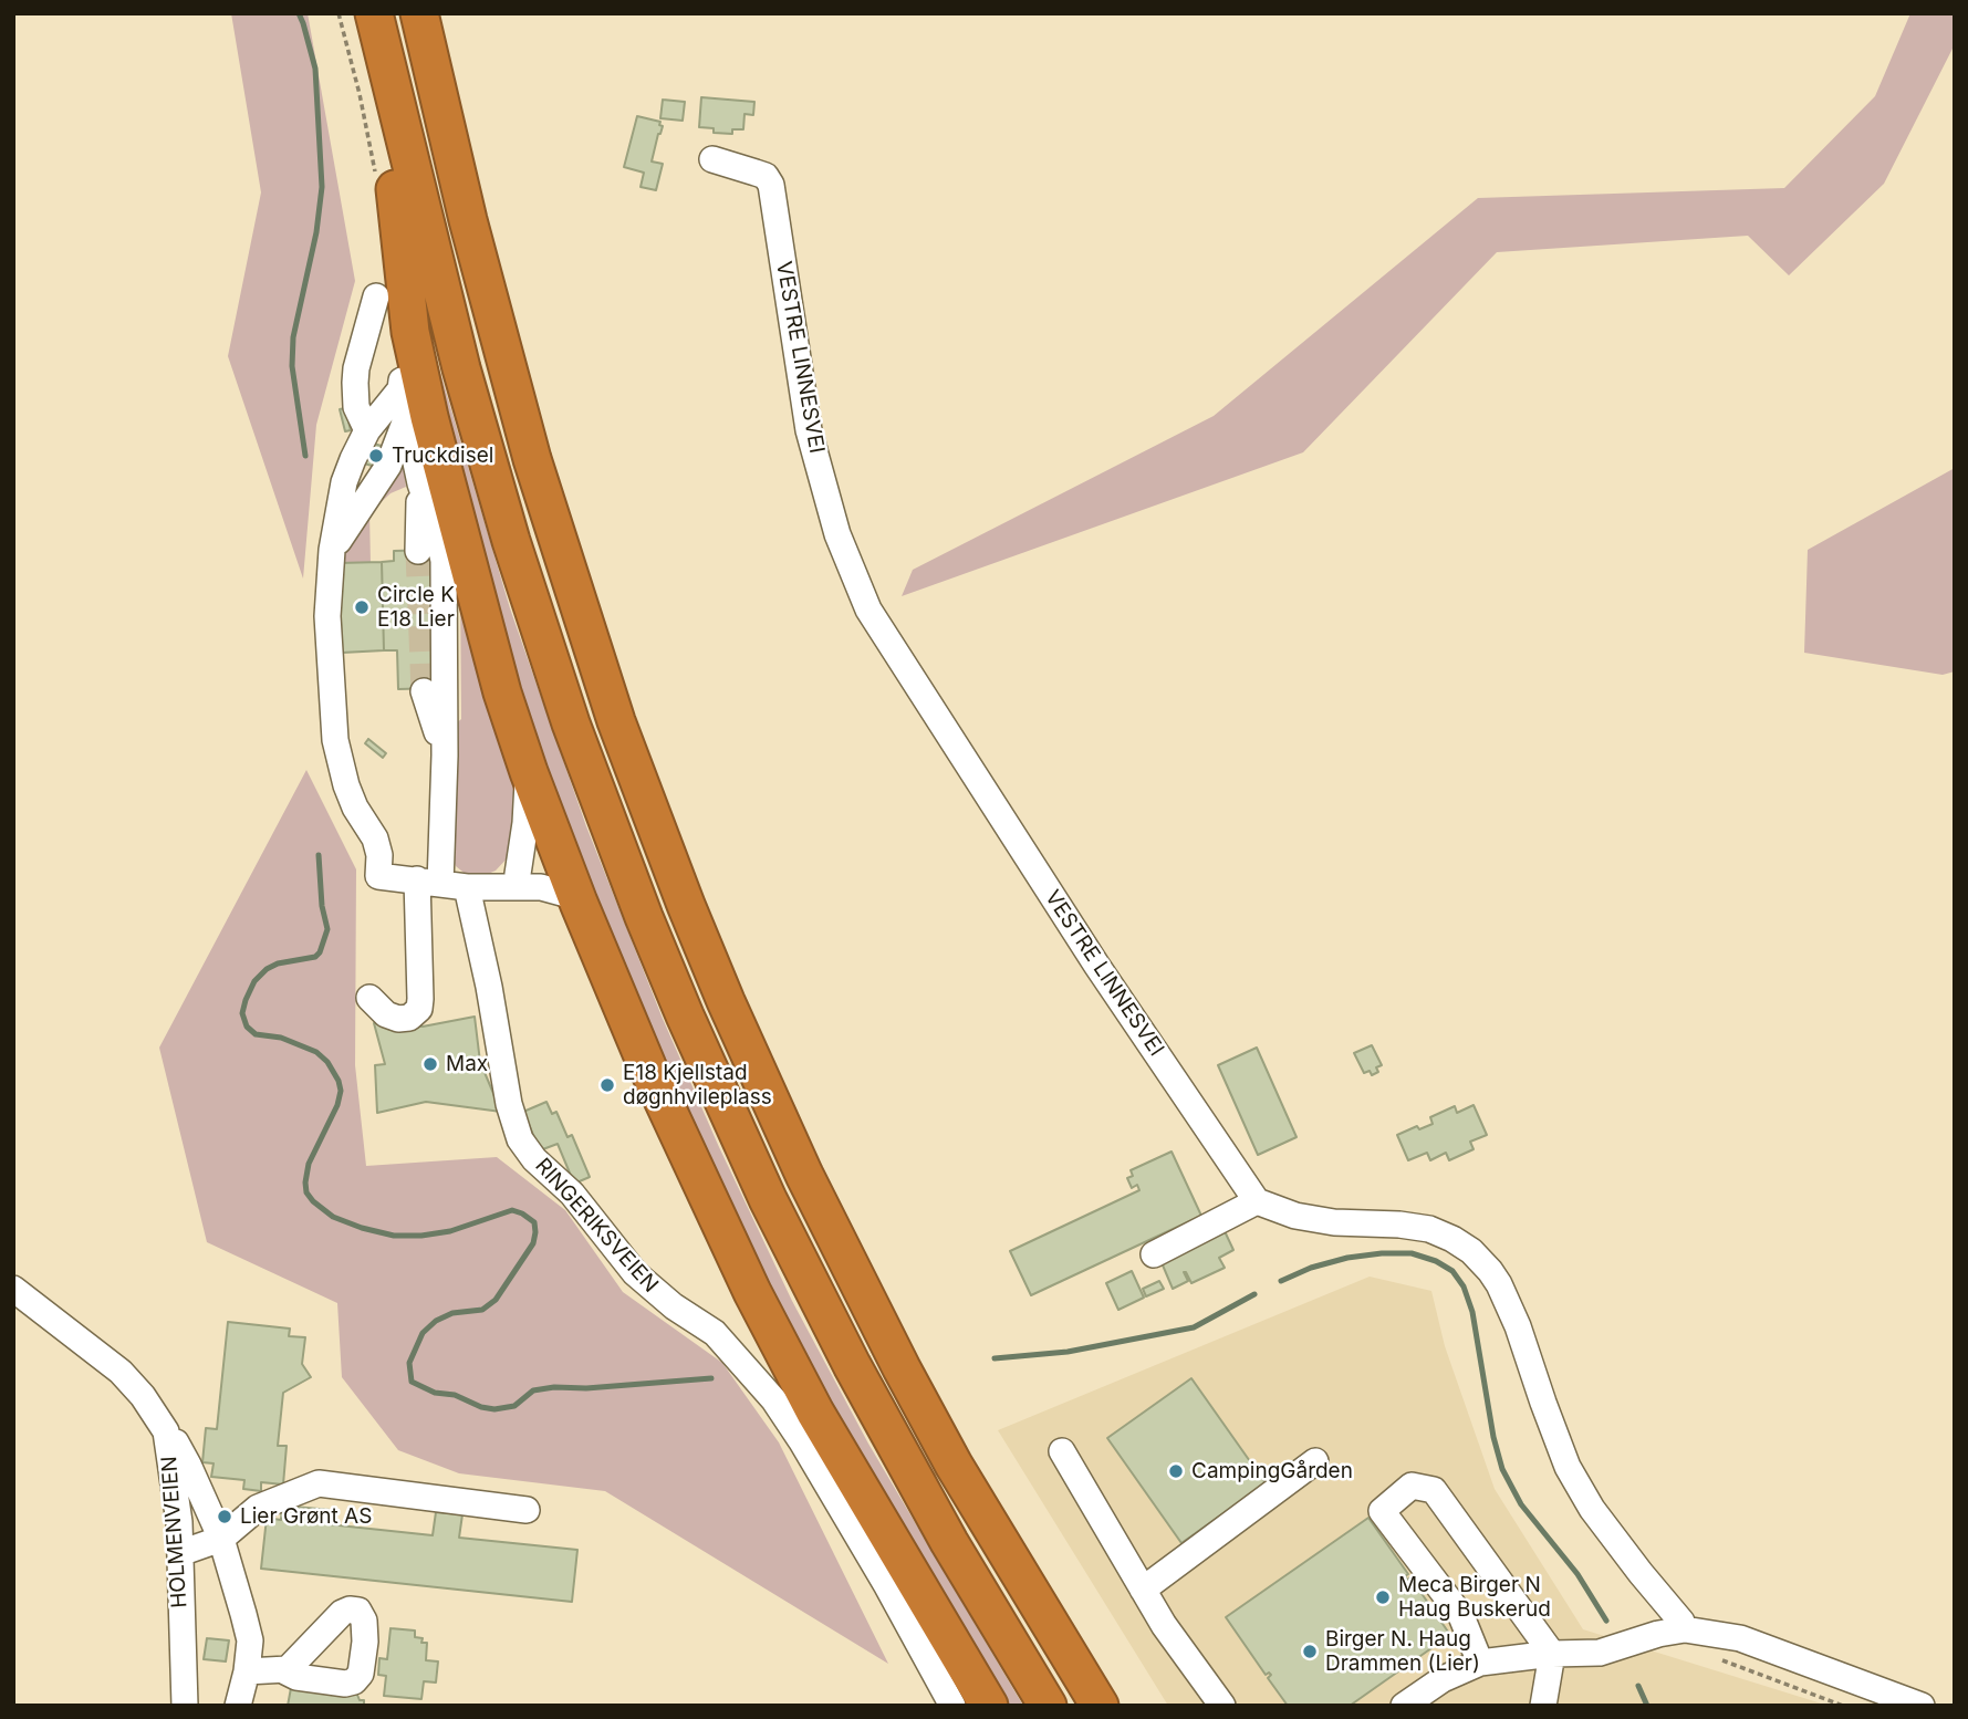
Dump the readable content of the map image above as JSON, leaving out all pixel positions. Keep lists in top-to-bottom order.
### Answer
{
  "streets": {
    "street": ["VESTRE LINNESVEI", "RINGERIKSVEIEN", "HOLMENVEIEN"]
  },
  "places": [
    "Truckdisel",
    "Circle K E18 Lier",
    "Max",
    "E18 Kjellstad døgnhvileplass",
    "CampingGården",
    "Lier Grønt AS",
    "Meca Birger N Haug Buskerud",
    "Birger N. Haug Drammen (Lier)"
  ]
}
